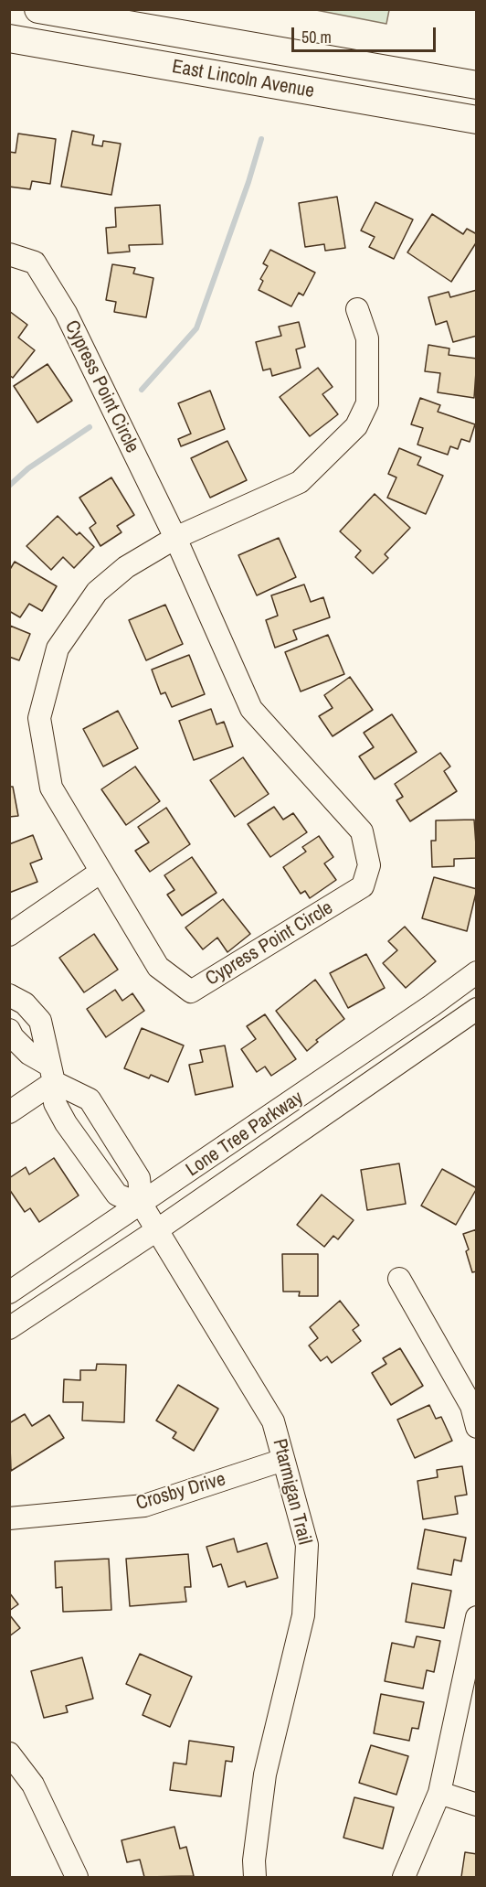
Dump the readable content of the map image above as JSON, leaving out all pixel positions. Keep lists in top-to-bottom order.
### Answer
{
  "streets": {
    "main road": ["East Lincoln Avenue"],
    "street": [
      "Cypress Point Circle",
      "Lone Tree Parkway",
      "Crosby Drive",
      "Ptarmigan Trail"
    ]
  },
  "crossings": [
    ["Lone Tree Parkway", "Ptarmigan Trail"],
    ["Crosby Drive", "Ptarmigan Trail"]
  ],
  "scale_bar": "50 m"
}
